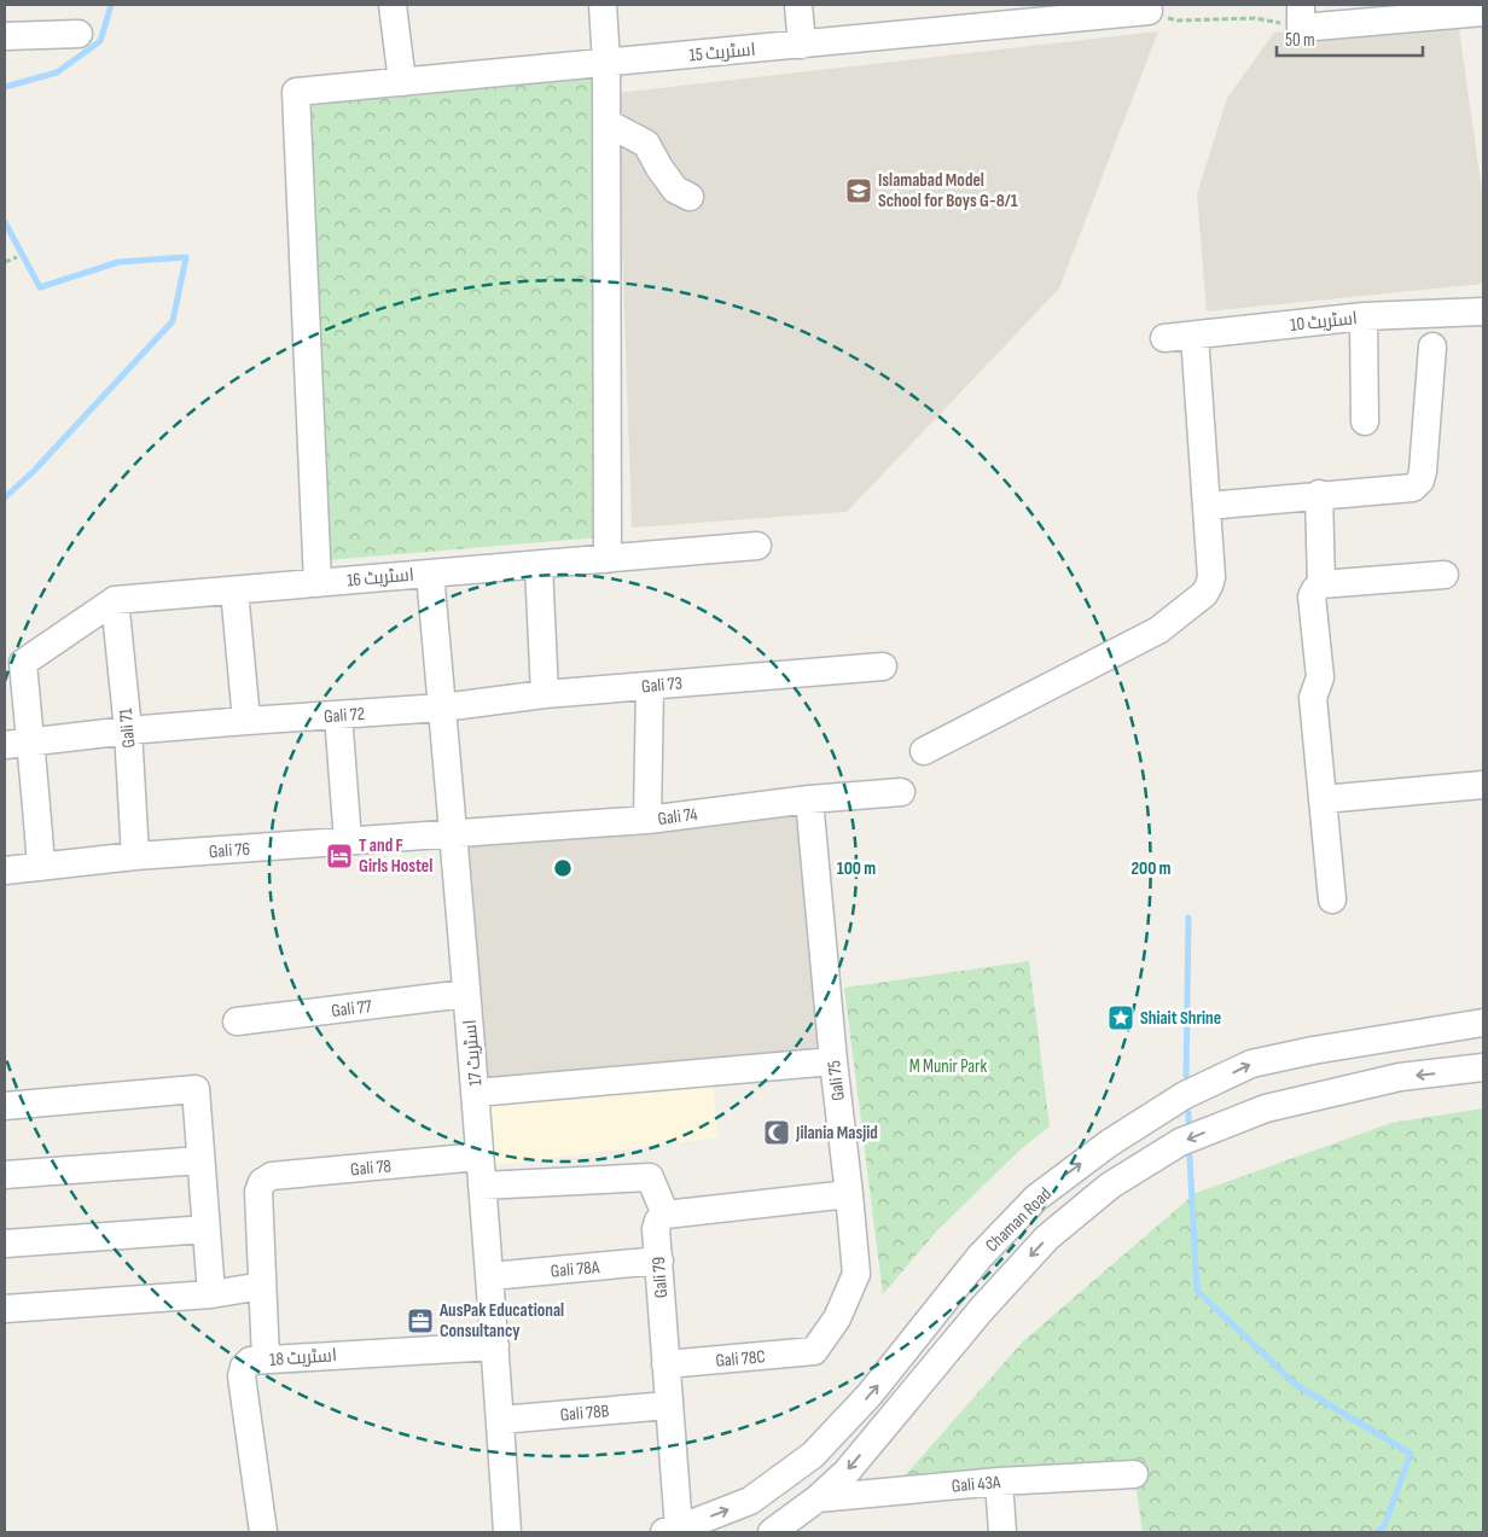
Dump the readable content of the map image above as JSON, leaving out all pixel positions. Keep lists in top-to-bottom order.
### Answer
{
  "streets": {
    "street": [
      "اسٹریٹ 15",
      "اسٹریٹ 10",
      "اسٹریٹ 16",
      "Gali 73",
      "Gali 72",
      "Gali 71",
      "Gali 74",
      "Gali 76",
      "Gali 77",
      "اسٹریٹ 17",
      "Gali 75",
      "Gali 78",
      "Chaman Road",
      "Gali 78A",
      "Gali 79",
      "اسٹریٹ 18",
      "Gali 78C",
      "Gali 78B",
      "Gali 43A"
    ]
  },
  "crossings": [
    ["اسٹریٹ 15", "اسٹریٹ 16"],
    ["اسٹریٹ 16", "Gali 71"],
    ["اسٹریٹ 16", "اسٹریٹ 17"],
    ["Gali 73", "Gali 72"],
    ["Gali 73", "اسٹریٹ 17"],
    ["Gali 72", "Gali 71"],
    ["Gali 72", "اسٹریٹ 17"],
    ["Gali 71", "Gali 76"],
    ["Gali 74", "Gali 76"],
    ["Gali 74", "اسٹریٹ 17"],
    ["Gali 74", "Gali 75"],
    ["Gali 76", "اسٹریٹ 17"],
    ["Gali 77", "اسٹریٹ 17"],
    ["اسٹریٹ 17", "Gali 78"],
    ["اسٹریٹ 17", "Gali 78A"],
    ["اسٹریٹ 17", "اسٹریٹ 18"],
    ["اسٹریٹ 17", "Gali 78B"],
    ["Gali 75", "Gali 78C"],
    ["Chaman Road", "Gali 79"],
    ["Chaman Road", "Gali 43A"],
    ["Gali 78A", "Gali 79"],
    ["Gali 79", "Gali 78C"],
    ["Gali 79", "Gali 78B"]
  ],
  "parks": ["M Munir Park"],
  "places": {
    "school or university": ["Islamabad Model School for Boys G-8/1"],
    "hotel": ["T and F Girls Hostel"],
    "place": ["Shiait Shrine"],
    "mosque": ["Jilania Masjid"],
    "office": ["AusPak Educational Consultancy"]
  },
  "scale_bar": "50 m",
  "rings": ["100 m", "200 m"]
}
